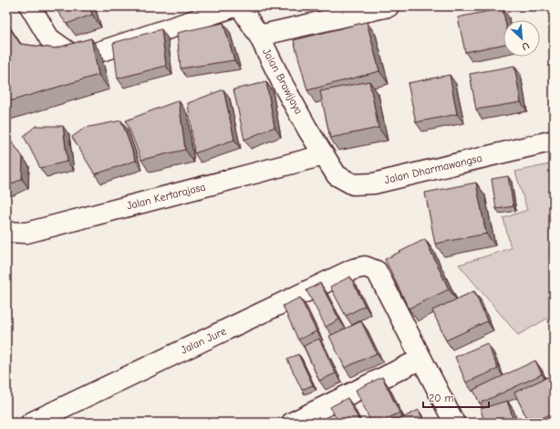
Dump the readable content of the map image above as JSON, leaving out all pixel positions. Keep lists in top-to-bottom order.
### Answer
{
  "streets": {
    "street": [
      "Jalan Brawijaya",
      "Jalan Dharmawangsa",
      "Jalan Kertarajasa",
      "Jalan Jure"
    ]
  },
  "crossings": [
    ["Jalan Brawijaya", "Jalan Dharmawangsa"],
    ["Jalan Brawijaya", "Jalan Kertarajasa"],
    ["Jalan Dharmawangsa", "Jalan Kertarajasa"]
  ],
  "scale_bar": "20 m",
  "north": "bottom right"
}
